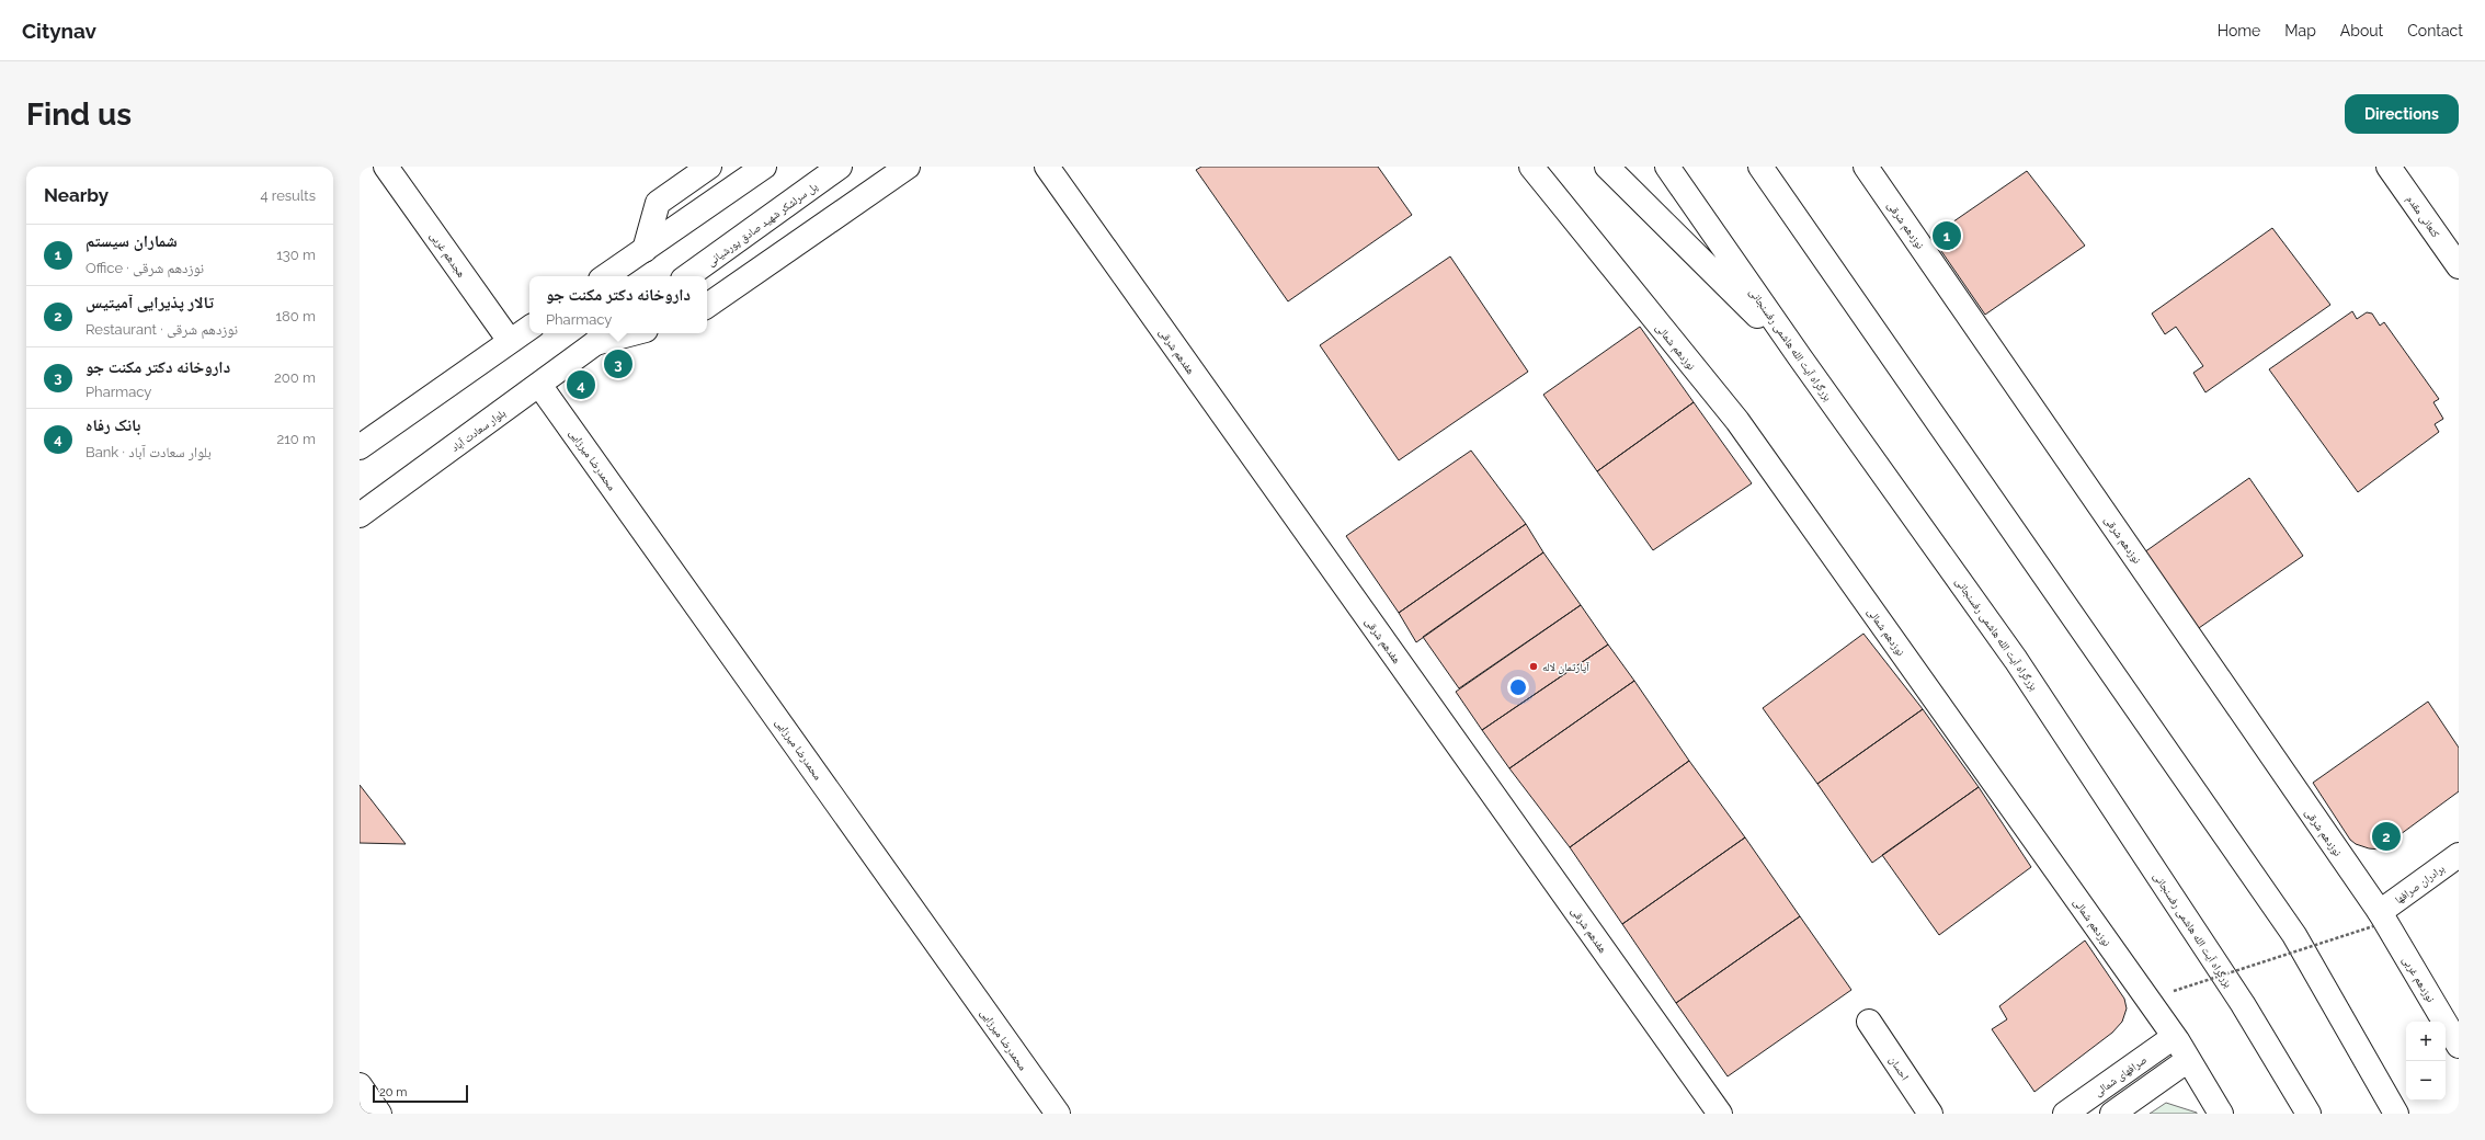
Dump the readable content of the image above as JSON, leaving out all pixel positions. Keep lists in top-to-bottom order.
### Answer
{
  "streets": {
    "main road": [
      "کنعانی مقدم",
      "پل سرلشکر شهید صادق پورشیانی",
      "نوزدهم شرقی",
      "هجدهم غربی",
      "بزرگراه آیت الله هاشمی رفسنجانی",
      "نوزدهم شمالی",
      "هفدهم شرقی",
      "بلوار سعادت آباد",
      "محمدرضا میرزایی",
      "برادران صرافها",
      "نوزدهم غربی",
      "احسان",
      "صرافهای شمالی"
    ]
  },
  "crossings": [
    ["نوزدهم شرقی", "برادران صرافها"],
    ["نوزدهم شرقی", "نوزدهم غربی"],
    ["نوزدهم شمالی", "صرافهای شمالی"],
    ["بلوار سعادت آباد", "محمدرضا میرزایی"],
    ["برادران صرافها", "نوزدهم غربی"]
  ],
  "places": ["آپارتمان لاله"],
  "scale_bar": "20 m",
  "page": {
    "header": "Citynav",
    "nav": [
      "Home",
      "Map",
      "About",
      "Contact"
    ],
    "buttons": "Directions",
    "title": "Find us",
    "heading": ["Nearby", "4 results"],
    "pins": [
      "1",
      "3",
      "4",
      "2"
    ],
    "list": [
      {
        "mark": "1",
        "name": "شماران سیستم",
        "note": "Office · نوزدهم شرقی",
        "value": "130 m"
      },
      {
        "mark": "2",
        "name": "تالار پذیرایی آمیتیس",
        "note": "Restaurant · نوزدهم شرقی",
        "value": "180 m"
      },
      {
        "mark": "3",
        "name": "داروخانه دکتر مکنت جو",
        "note": "Pharmacy",
        "value": "200 m"
      },
      {
        "mark": "4",
        "name": "بانک رفاه",
        "note": "Bank · بلوار سعادت آباد",
        "value": "210 m"
      }
    ],
    "popup": ["داروخانه دکتر مکنت جو", "Pharmacy"],
    "map_buttons": ["+", "−"],
    "scale": "20 m"
  }
}
